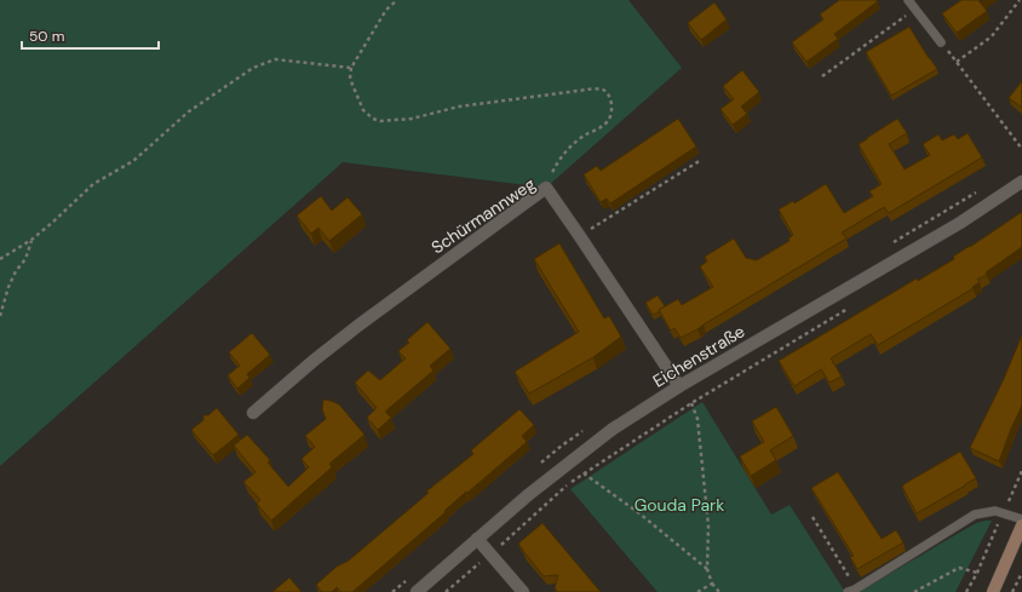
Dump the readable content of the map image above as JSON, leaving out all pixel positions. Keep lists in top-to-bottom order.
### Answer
{
  "streets": {
    "street": ["Schürmannweg", "Eichenstraße"]
  },
  "crossings": [
    ["Schürmannweg", "Eichenstraße"]
  ],
  "parks": ["Gouda Park"],
  "scale_bar": "50 m"
}
